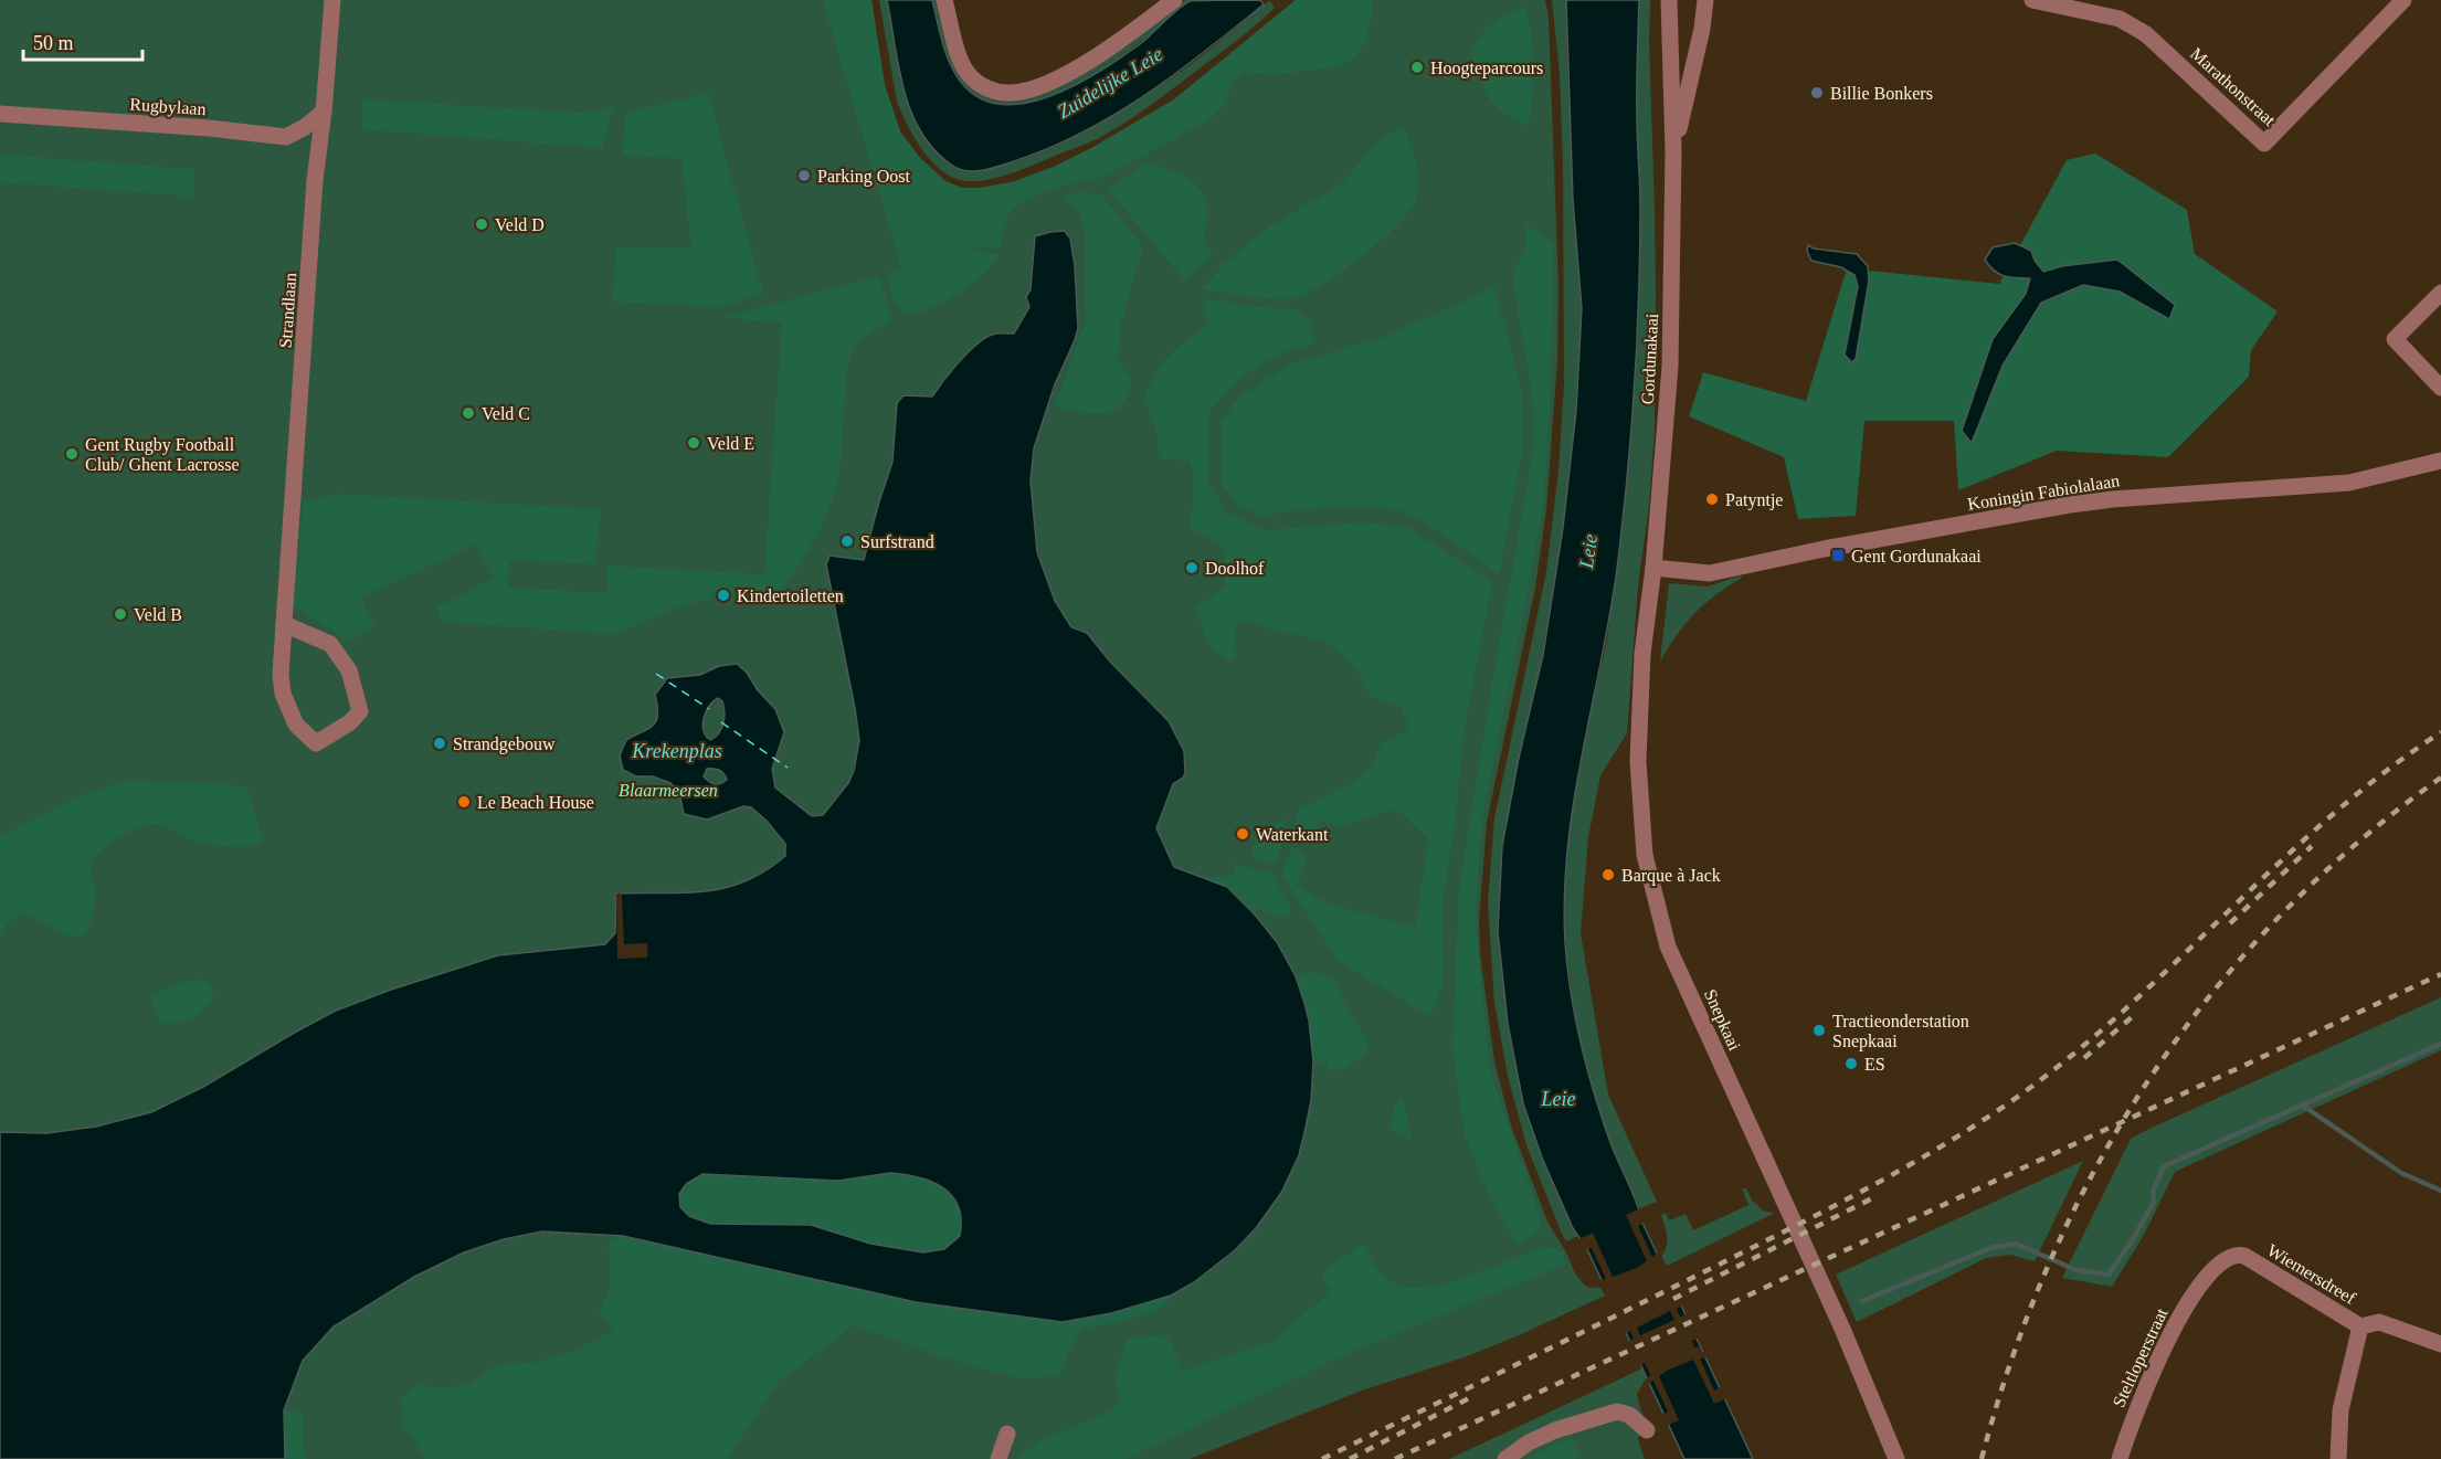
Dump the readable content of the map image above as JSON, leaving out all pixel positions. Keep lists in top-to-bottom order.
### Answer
{
  "streets": {
    "street": [
      "Marathonstraat",
      "Rugbylaan",
      "Strandlaan",
      "Gordunakaai",
      "Koningin Fabiolalaan",
      "Snepkaai",
      "Wiemersdreef",
      "Steltloperstraat"
    ]
  },
  "crossings": [
    ["Rugbylaan", "Strandlaan"],
    ["Gordunakaai", "Koningin Fabiolalaan"],
    ["Gordunakaai", "Snepkaai"],
    ["Koningin Fabiolalaan", "Snepkaai"],
    ["Wiemersdreef", "Steltloperstraat"]
  ],
  "water": ["Zuidelijke Leie", "Leie", "Krekenplas"],
  "parks": ["Blaarmeersen"],
  "places": {
    "other": [
      "Hoogteparcours",
      "Billie Bonkers",
      "Parking Oost",
      "Veld D",
      "Veld C",
      "Veld E",
      "Gent Rugby Football Club/ Ghent Lacrosse",
      "Patyntje",
      "Surfstrand",
      "Doolhof",
      "Kindertoiletten",
      "Veld B",
      "Strandgebouw",
      "Le Beach House",
      "Waterkant",
      "Barque à Jack",
      "Tractieonderstation Snepkaai",
      "ES"
    ],
    "transit": ["Gent Gordunakaai"]
  },
  "scale_bar": "50 m"
}
